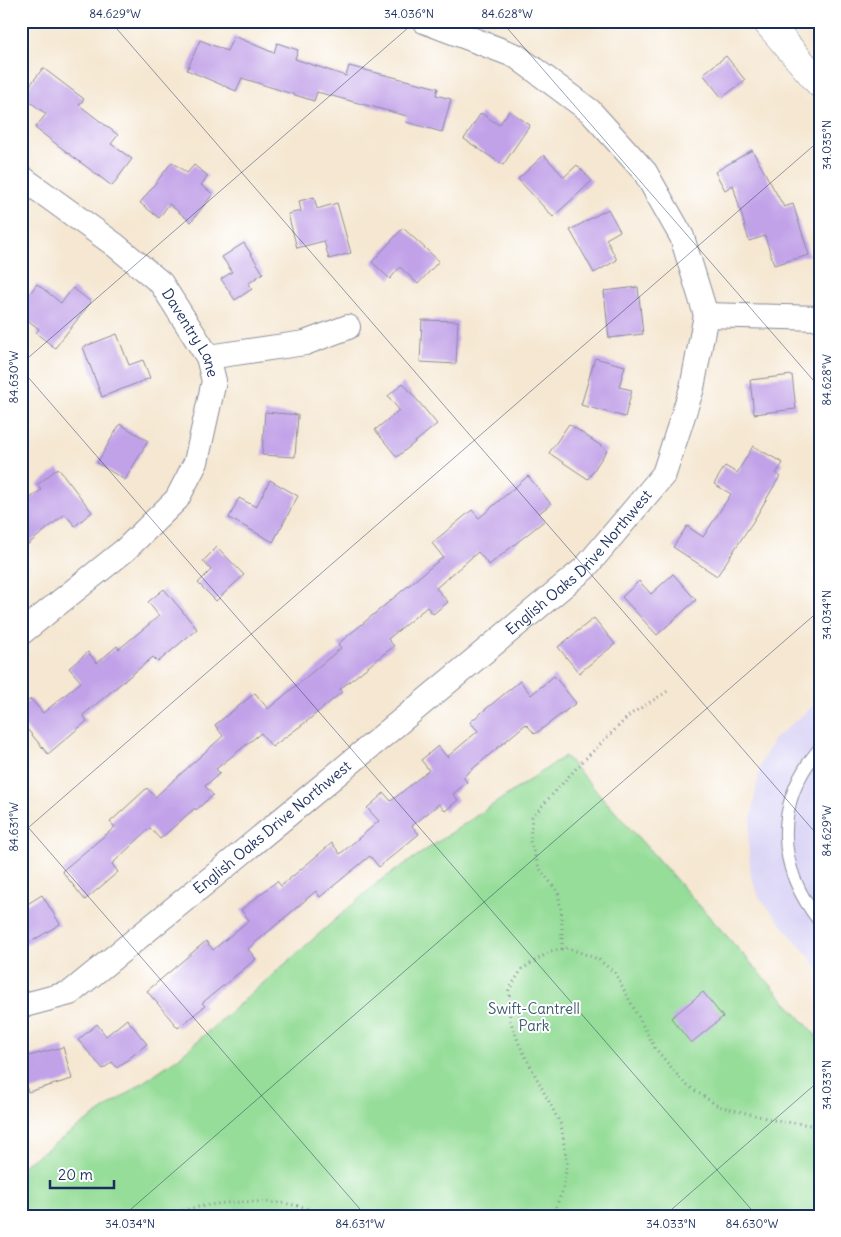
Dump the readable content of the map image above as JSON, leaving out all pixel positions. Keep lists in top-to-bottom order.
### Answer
{
  "streets": {
    "street": ["Daventry Lane", "English Oaks Drive Northwest"]
  },
  "parks": ["Swift-Cantrell Park"],
  "scale_bar": "20 m",
  "coordinates": [
    "84.629°W",
    "34.036°N",
    "84.628°W",
    "34.035°N",
    "84.630°W",
    "34.034°N",
    "84.631°W",
    "34.033°N"
  ]
}
